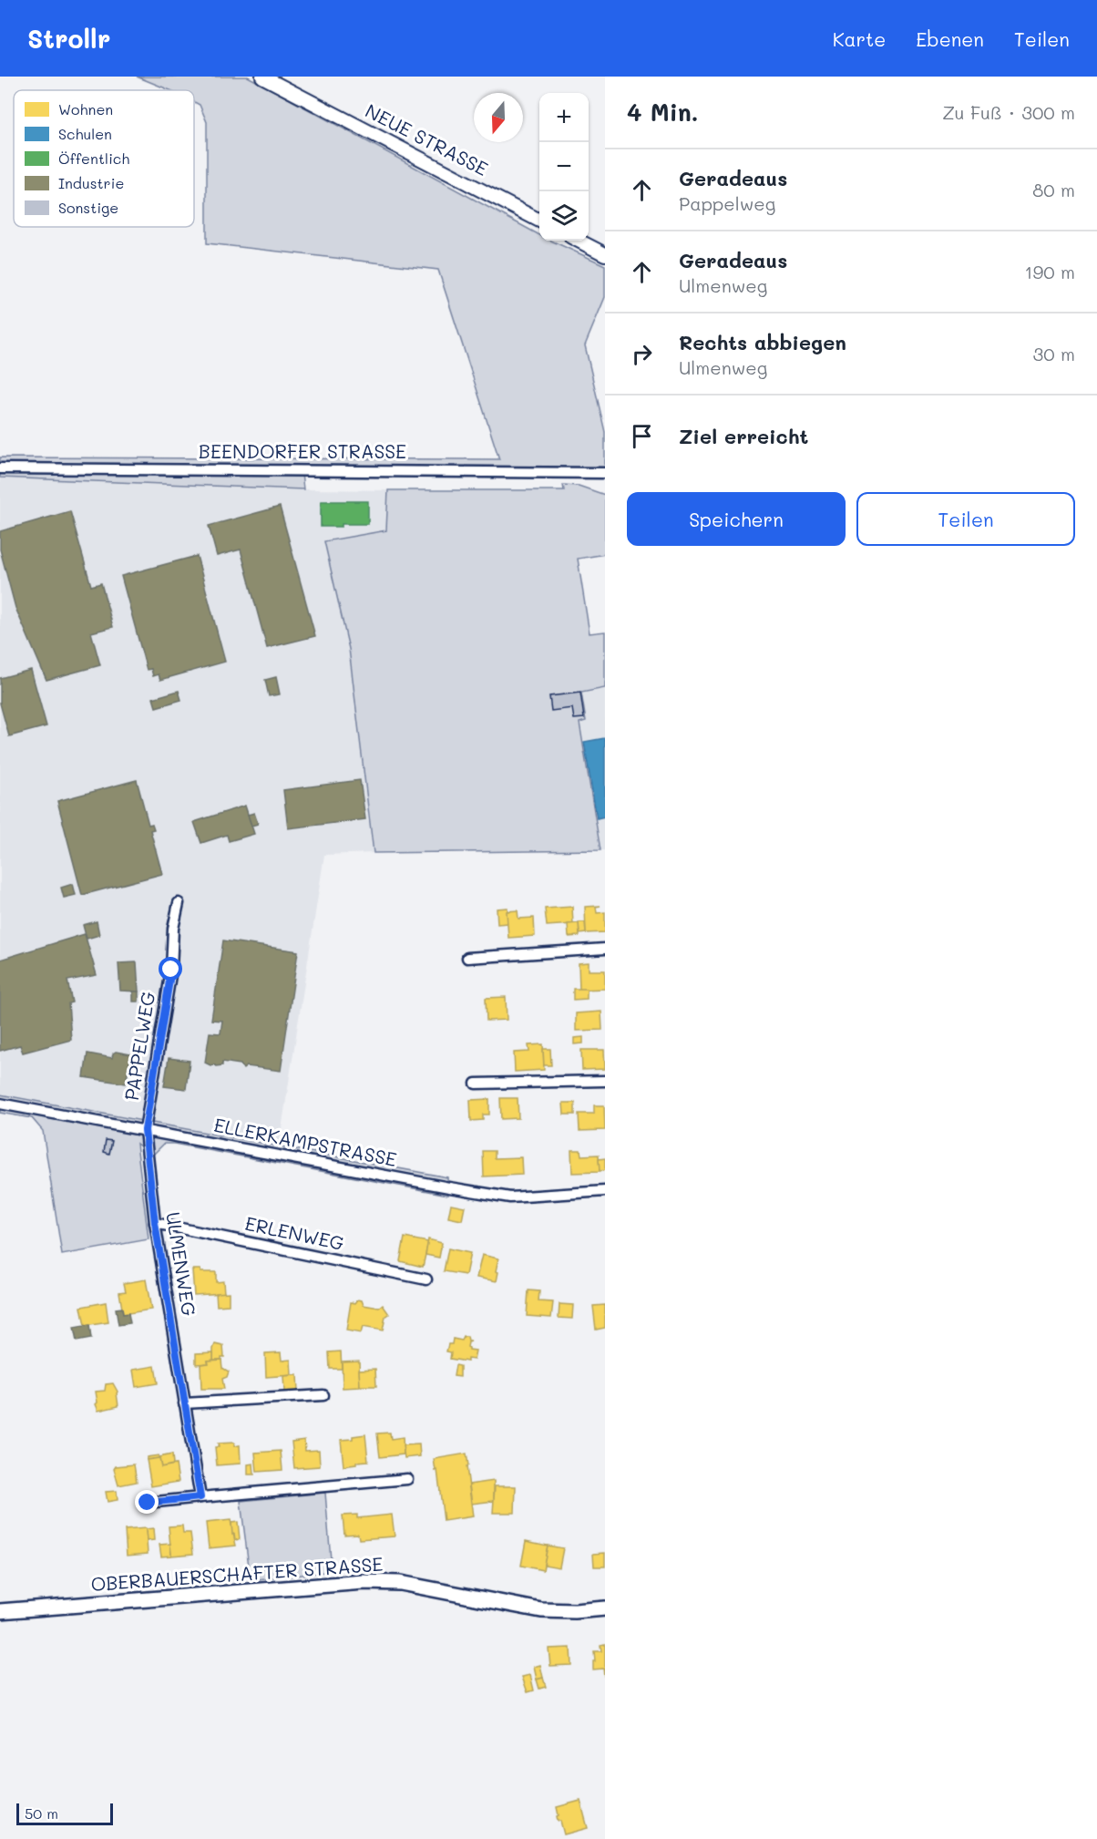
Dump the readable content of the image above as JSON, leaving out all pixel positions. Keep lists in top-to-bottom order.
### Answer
{
  "streets": {
    "main road": ["OBERBAUERSCHAFTER STRASSE"],
    "street": [
      "NEUE STRASSE",
      "BEENDORFER STRASSE",
      "PAPPELWEG",
      "ELLERKAMPSTRASSE",
      "ERLENWEG",
      "ULMENWEG"
    ]
  },
  "crossings": [
    ["PAPPELWEG", "ELLERKAMPSTRASSE"],
    ["PAPPELWEG", "ULMENWEG"],
    ["ELLERKAMPSTRASSE", "ULMENWEG"],
    ["ERLENWEG", "ULMENWEG"]
  ],
  "legend": [
    "Wohnen",
    "Schulen",
    "Öffentlich",
    "Industrie",
    "Sonstige"
  ],
  "scale_bar": "50 m",
  "north": "bottom",
  "page": {
    "header": "Strollr",
    "nav": ["Karte", "Ebenen", "Teilen"],
    "heading": ["4 Min.", "Zu Fuß · 300 m"],
    "map_buttons": ["+", "−"],
    "list": [
      ["Geradeaus", "Pappelweg", "80 m"],
      ["Geradeaus", "Ulmenweg", "190 m"],
      ["Rechts abbiegen", "Ulmenweg", "30 m"],
      "Ziel erreicht"
    ],
    "buttons": ["Speichern", "Teilen"],
    "scale": "50 m"
  }
}
